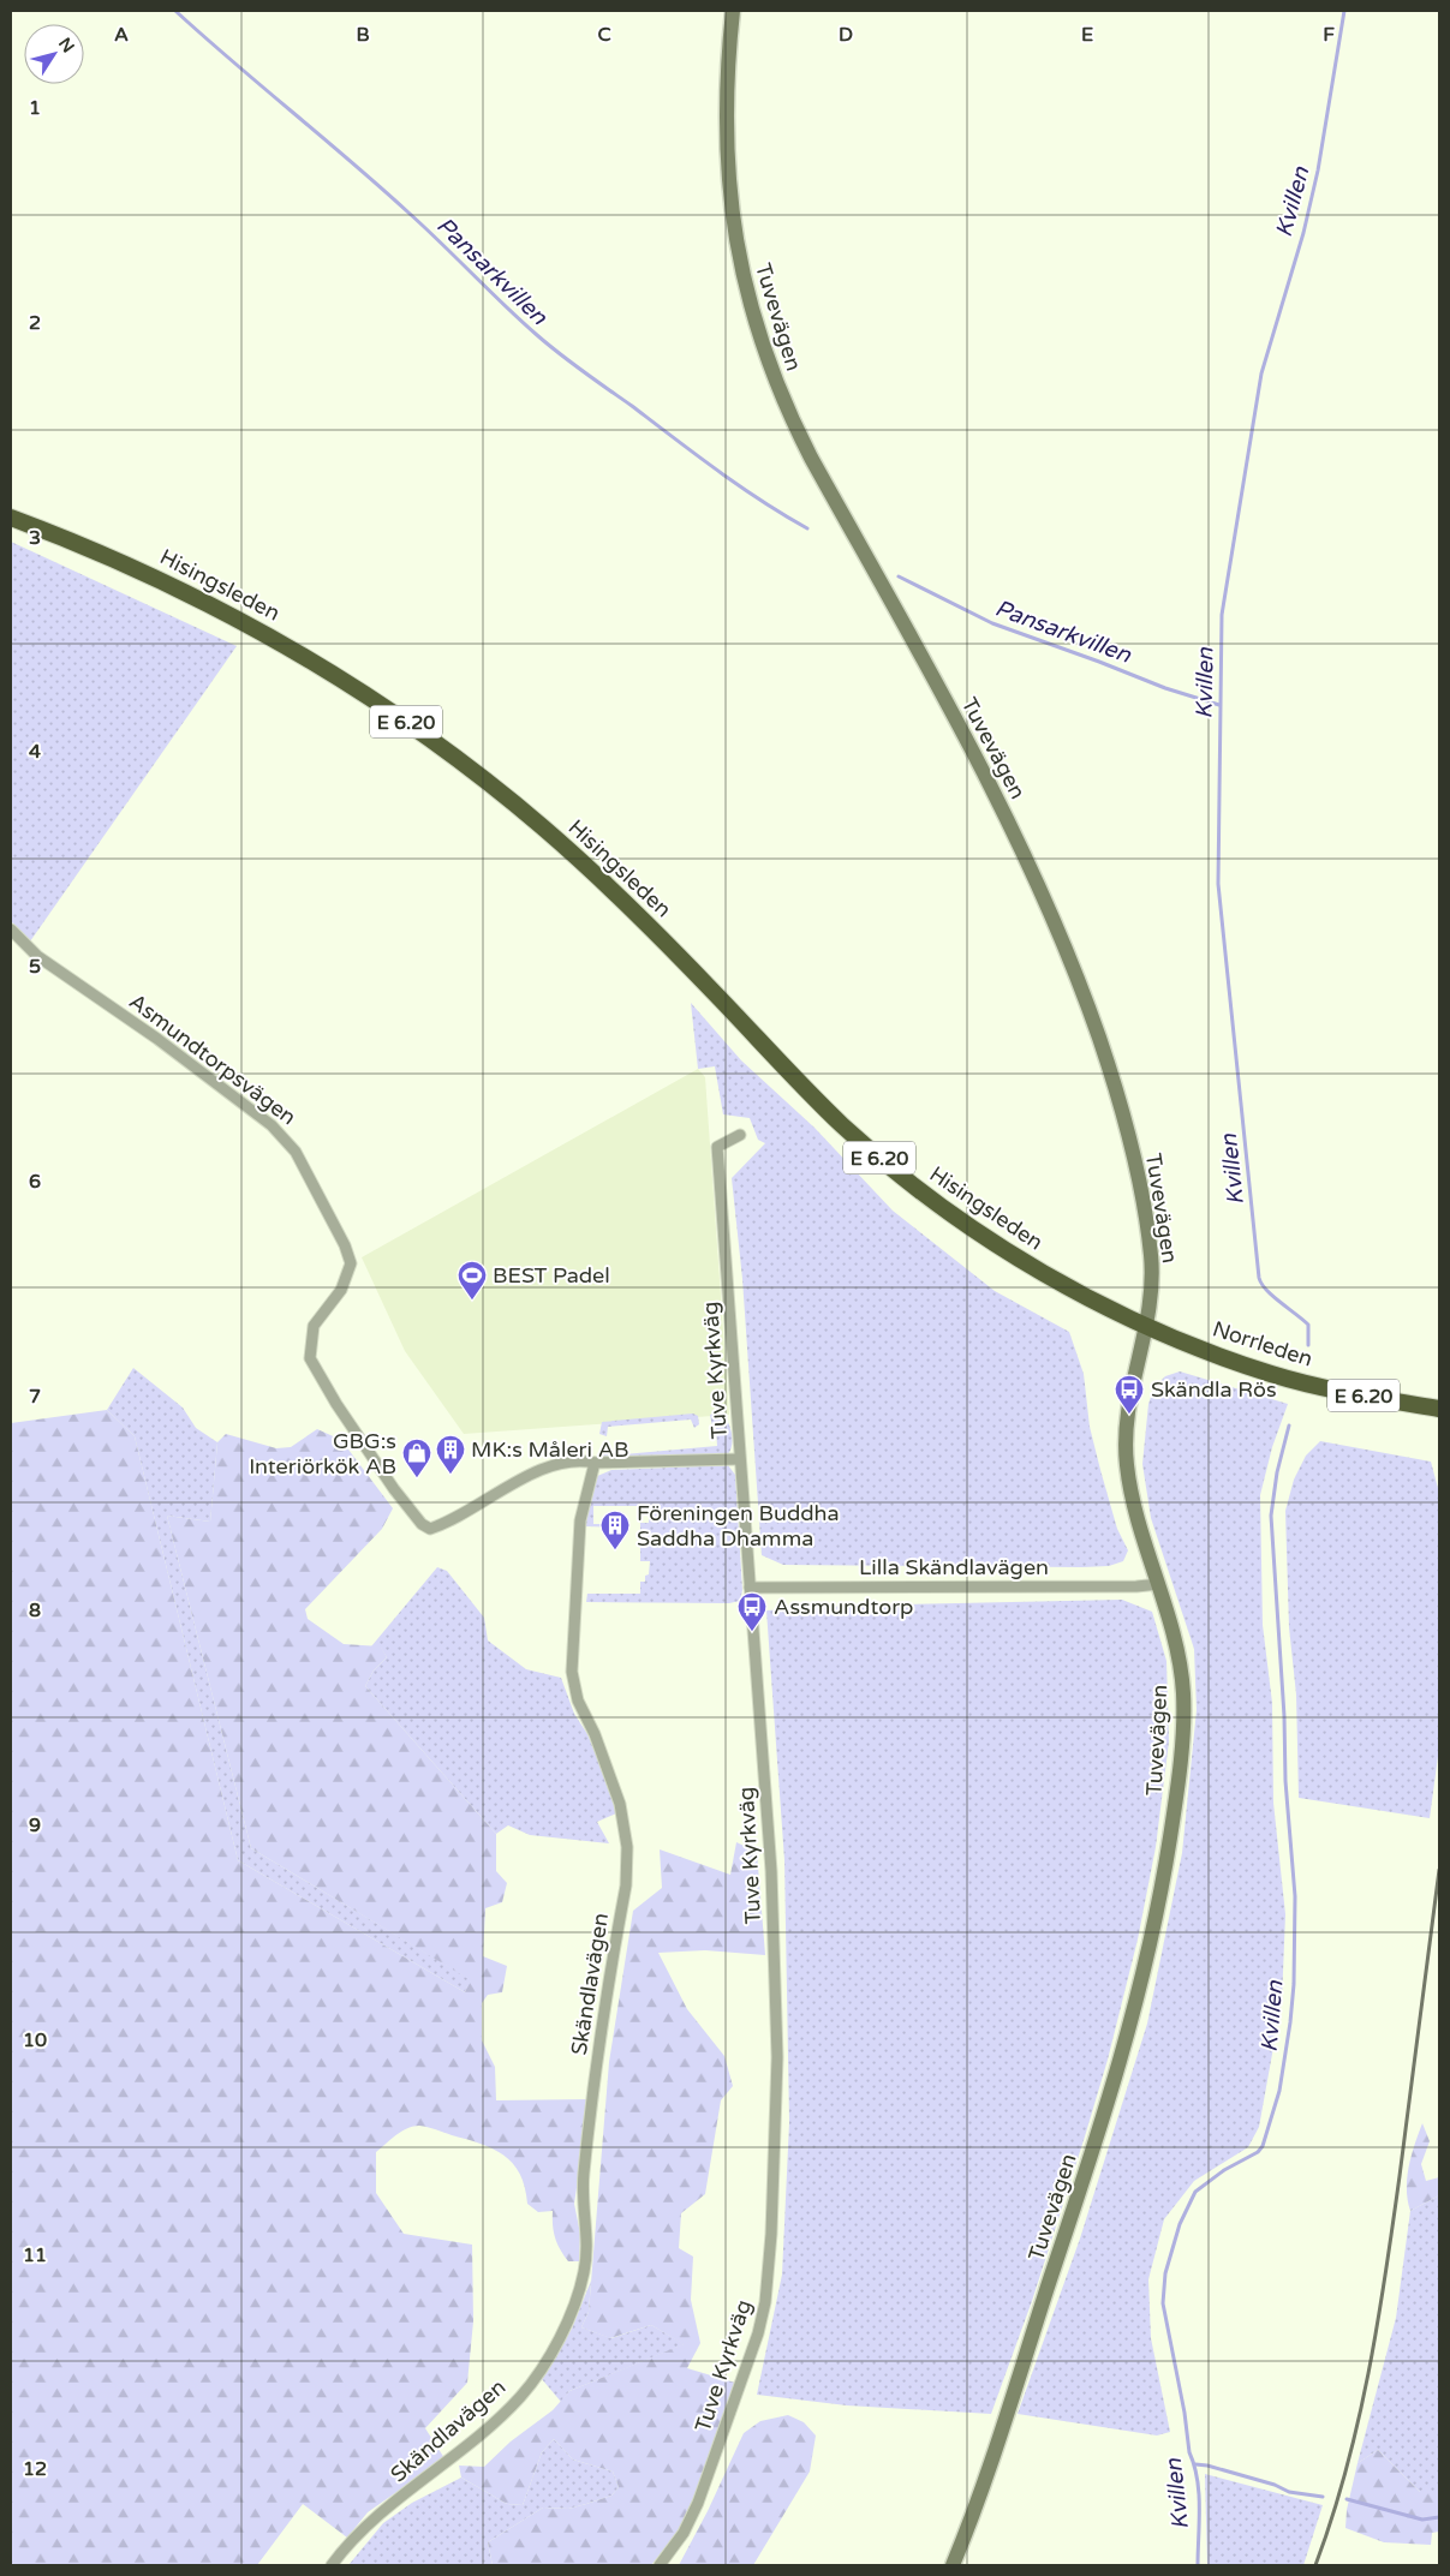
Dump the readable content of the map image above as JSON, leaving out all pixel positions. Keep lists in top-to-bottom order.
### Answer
{
  "streets": {
    "highway": ["Hisingsleden", "E 6.20", "Norrleden"],
    "main road": ["Tuvevägen"],
    "street": [
      "Asmundtorpsvägen",
      "Tuve Kyrkväg",
      "Lilla Skändlavägen",
      "Skändlavägen"
    ]
  },
  "crossings": [
    ["Tuvevägen", "Hisingsleden"],
    ["Tuvevägen", "Norrleden"],
    ["Tuvevägen", "Lilla Skändlavägen"],
    ["Hisingsleden", "Norrleden"],
    ["Asmundtorpsvägen", "Skändlavägen"],
    ["Tuve Kyrkväg", "Lilla Skändlavägen"]
  ],
  "water": ["Kvillen", "Pansarkvillen"],
  "places": {
    "sports": ["BEST Padel"],
    "bus stop": ["Skändla Rös", "Assmundtorp"],
    "building": ["MK:s Måleri AB", "Föreningen Buddha Saddha Dhamma"],
    "shop": ["GBG:s Interiörkök AB"]
  },
  "north": "top right",
  "grid": {
    "columns": [
      "A",
      "B",
      "C",
      "D",
      "E",
      "F"
    ],
    "rows": [
      "1",
      "2",
      "3",
      "4",
      "5",
      "6",
      "7",
      "8",
      "9",
      "10",
      "11",
      "12"
    ]
  }
}
